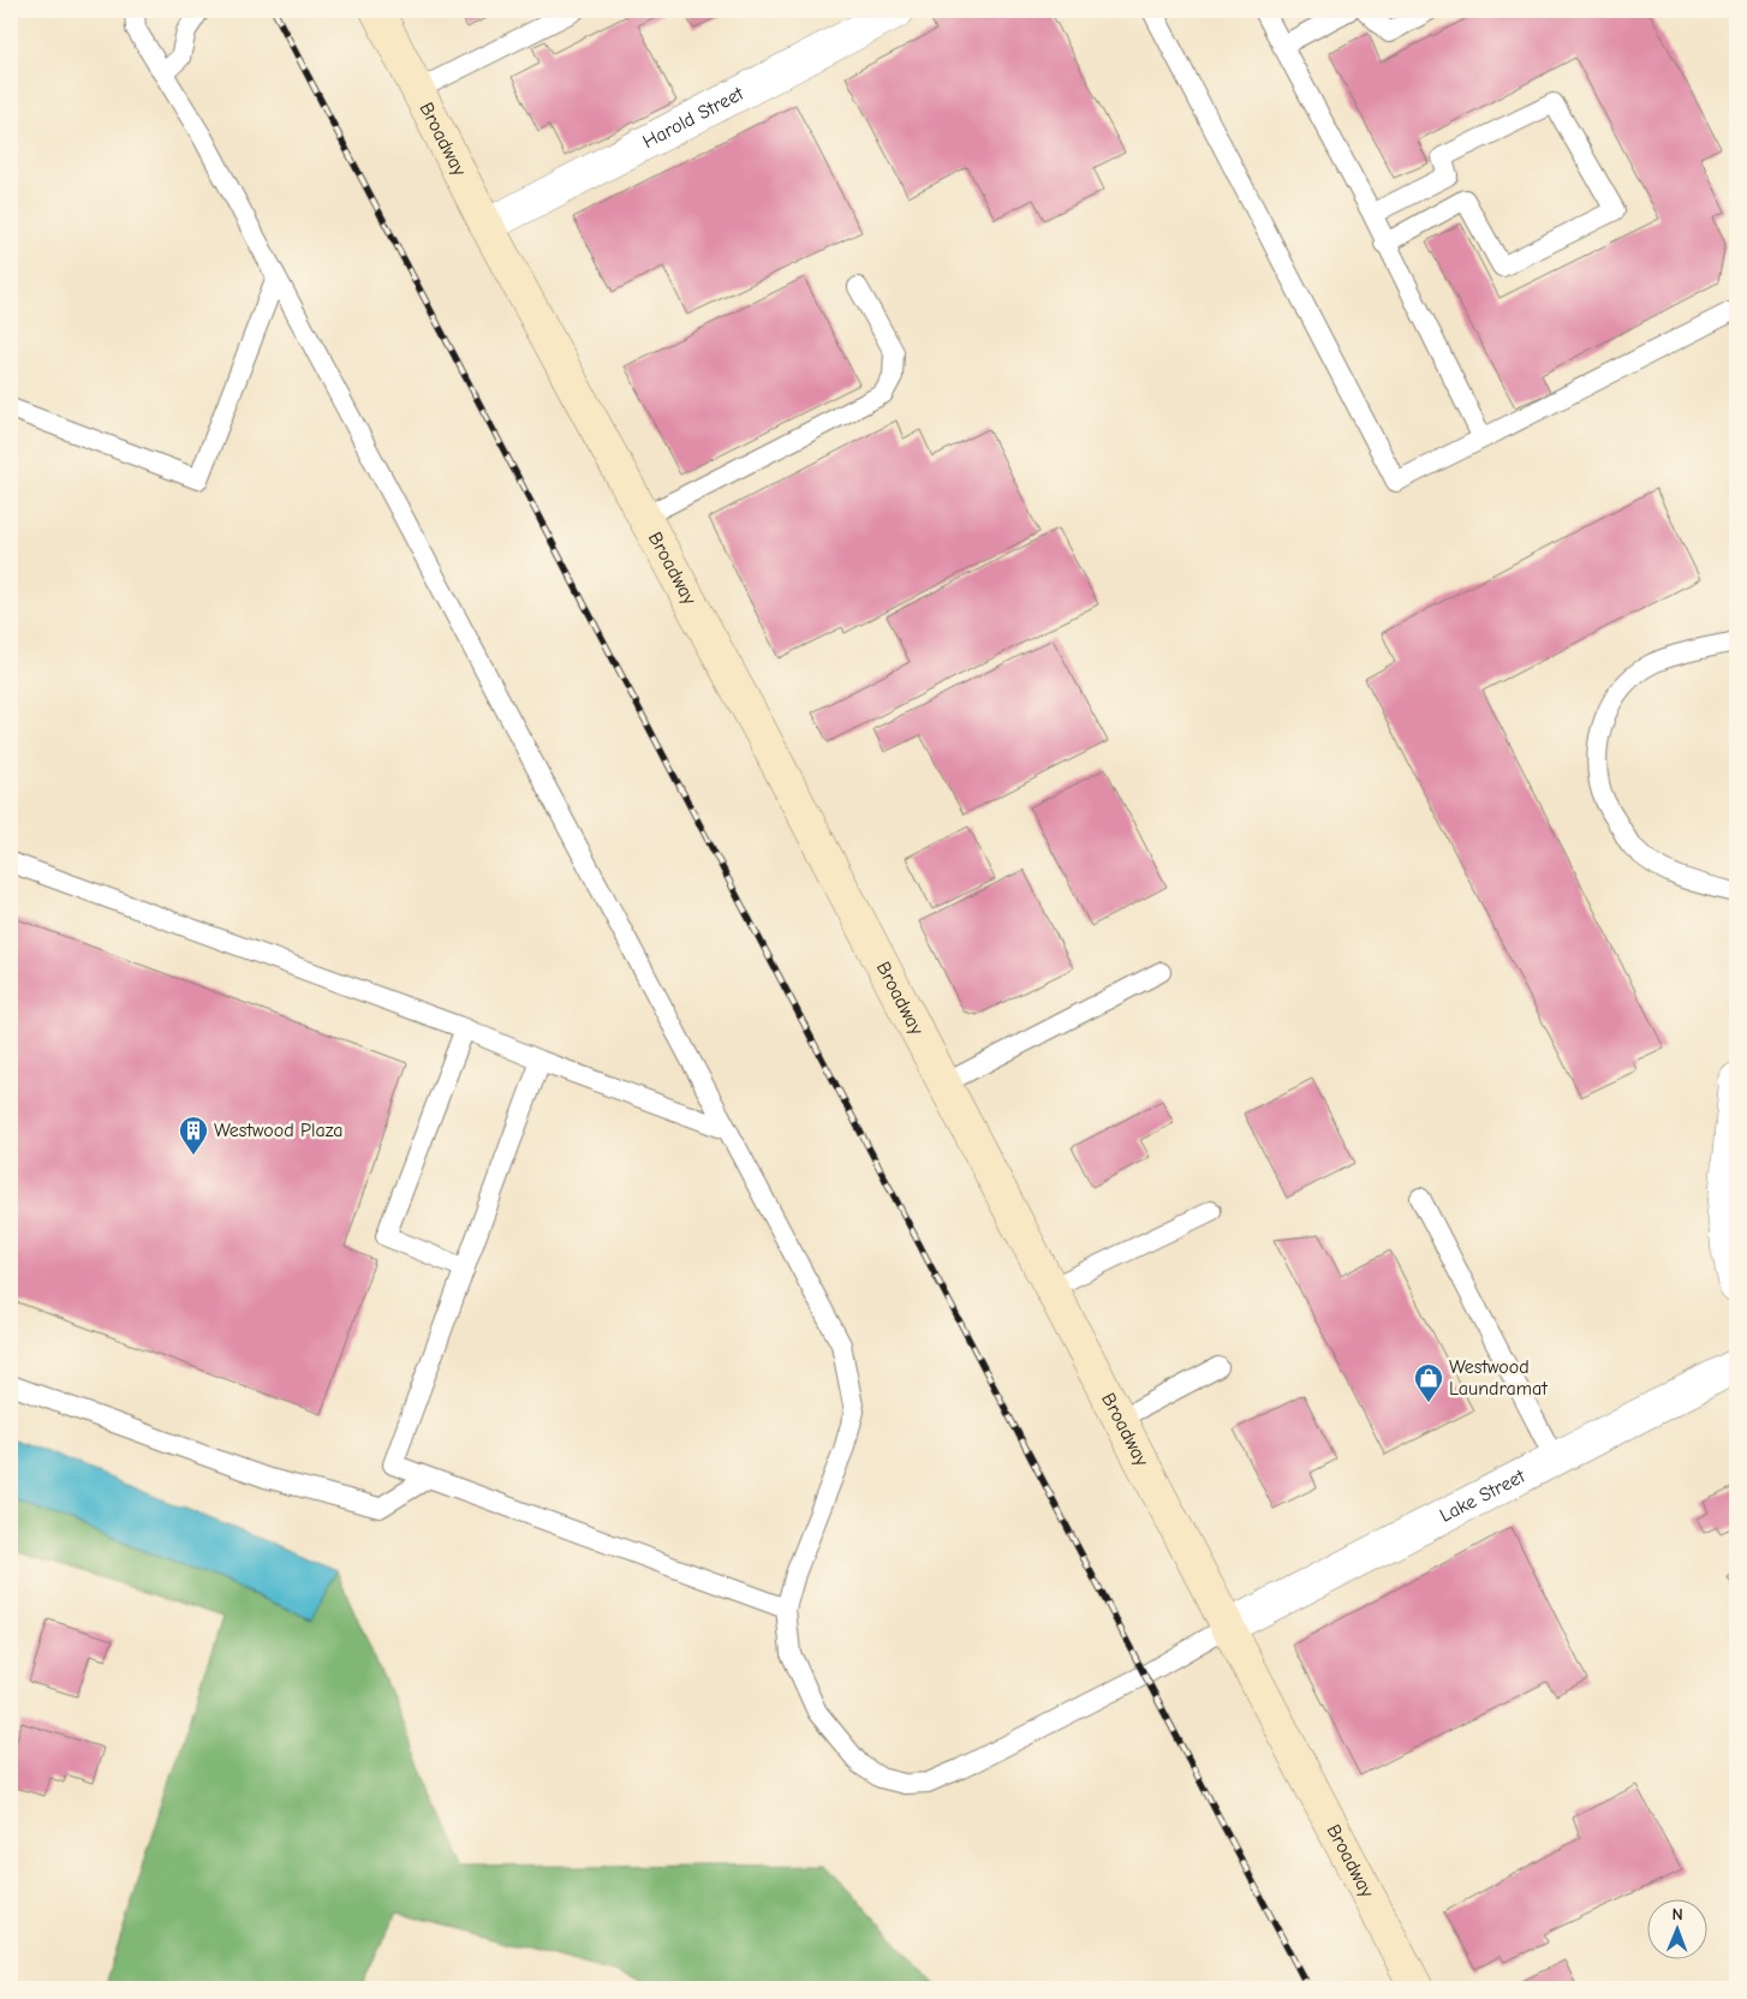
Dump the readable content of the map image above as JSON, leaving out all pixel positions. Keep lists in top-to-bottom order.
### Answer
{
  "streets": {
    "street": ["Harold Street", "Broadway", "Lake Street"]
  },
  "crossings": [
    ["Harold Street", "Broadway"],
    ["Broadway", "Lake Street"]
  ],
  "places": {
    "building": ["Westwood Plaza"],
    "shop": ["Westwood Laundramat"]
  },
  "north": "top"
}
